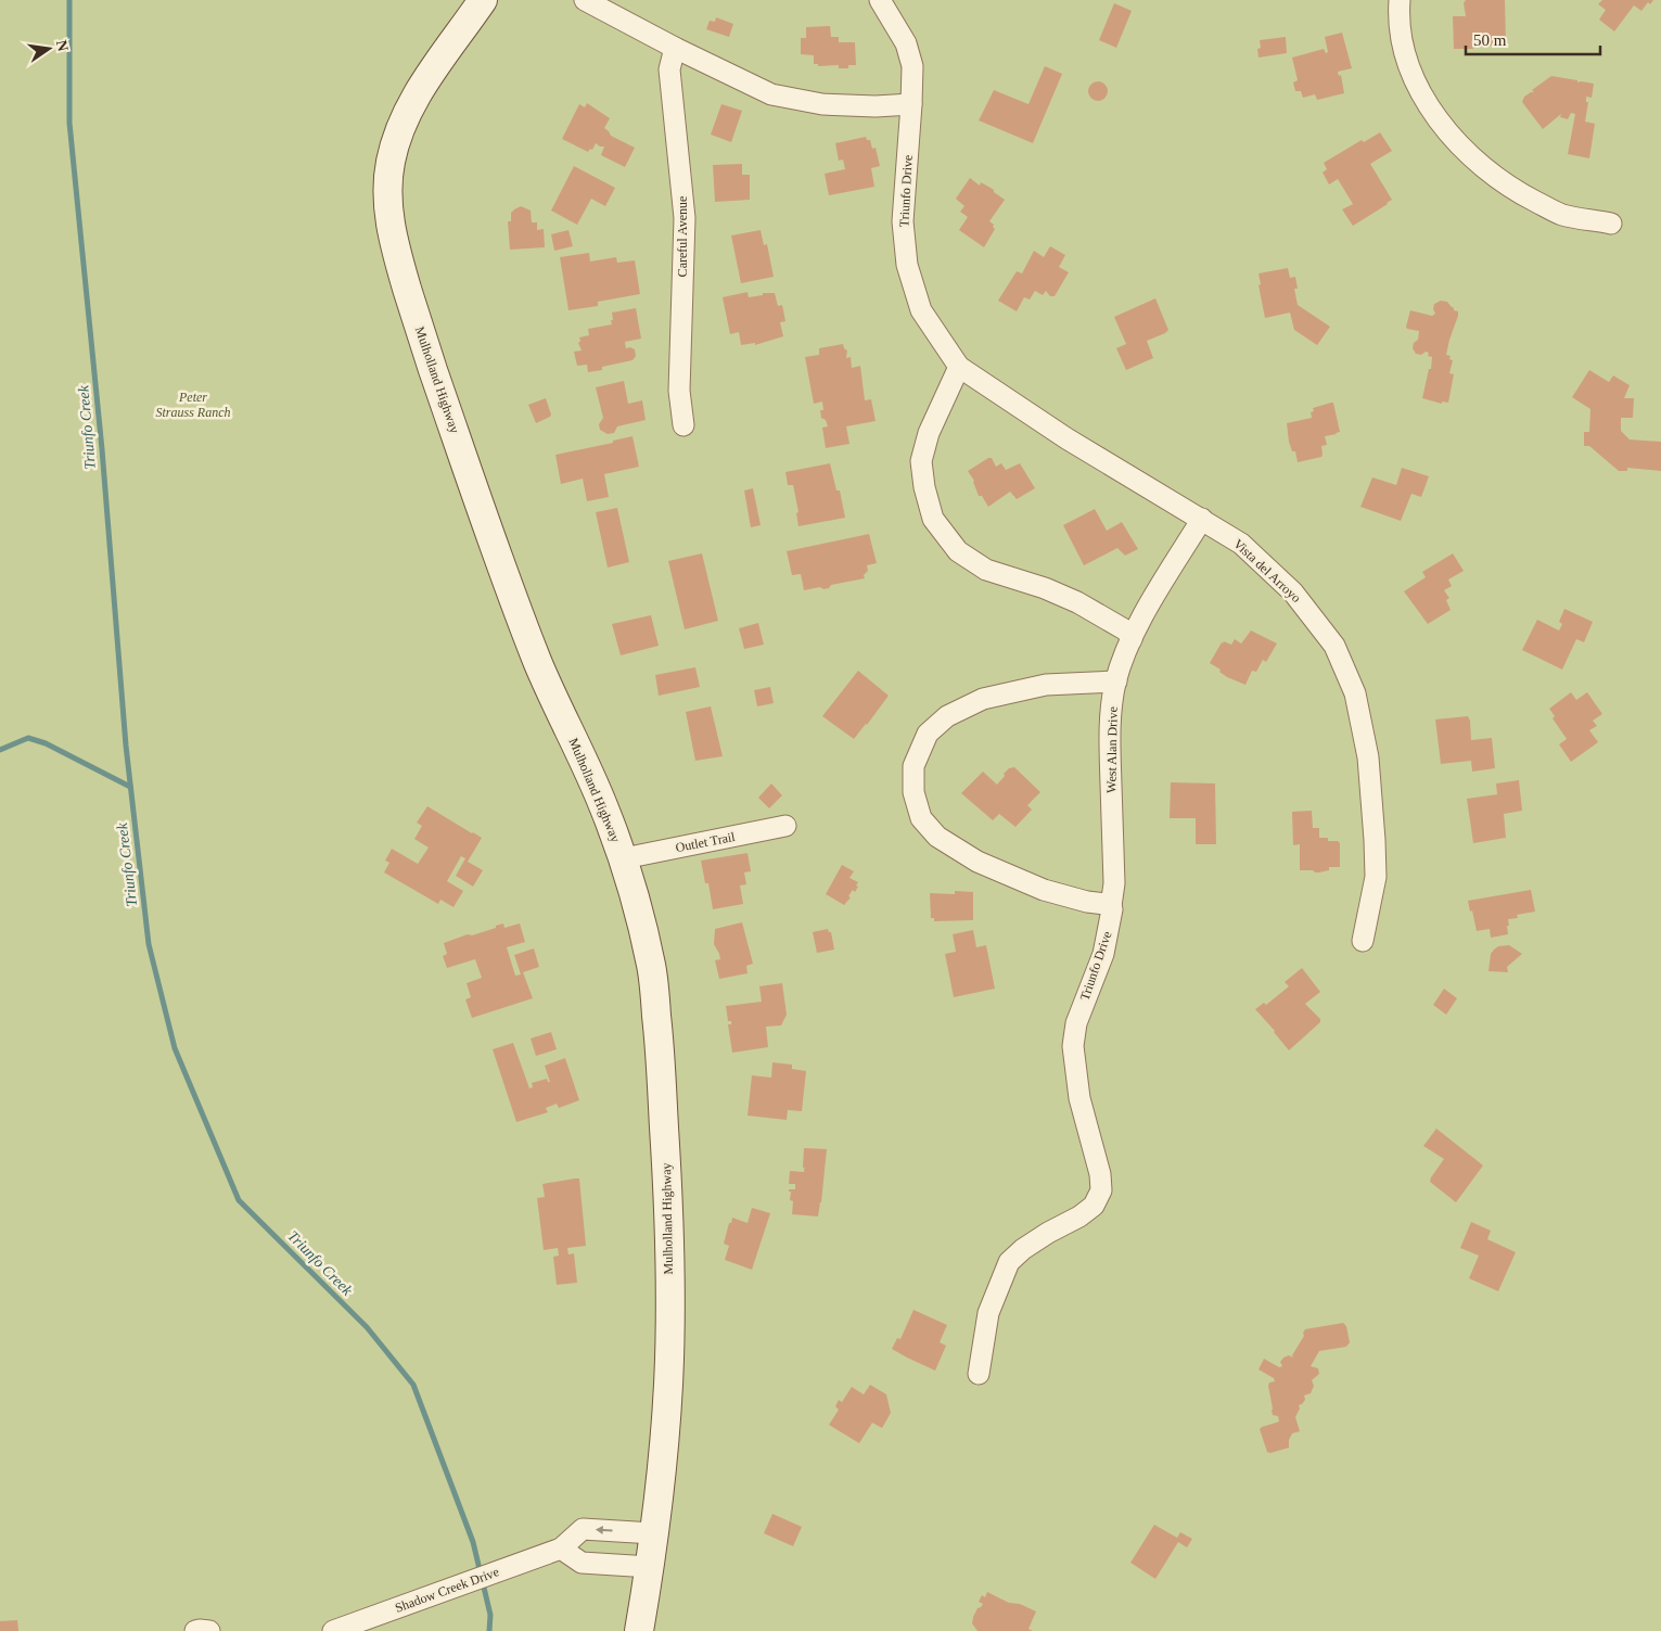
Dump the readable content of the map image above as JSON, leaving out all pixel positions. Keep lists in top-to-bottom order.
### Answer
{
  "streets": {
    "main road": ["Mulholland Highway"],
    "street": [
      "Triunfo Drive",
      "Careful Avenue",
      "Vista del Arroyo",
      "West Alan Drive",
      "Outlet Trail",
      "Shadow Creek Drive"
    ]
  },
  "crossings": [
    ["Triunfo Drive", "Vista del Arroyo"],
    ["Triunfo Drive", "West Alan Drive"],
    ["Mulholland Highway", "Outlet Trail"],
    ["Mulholland Highway", "Shadow Creek Drive"],
    ["Vista del Arroyo", "West Alan Drive"]
  ],
  "water": ["Triunfo Creek"],
  "parks": ["Peter Strauss Ranch"],
  "scale_bar": "50 m",
  "north": "right"
}
